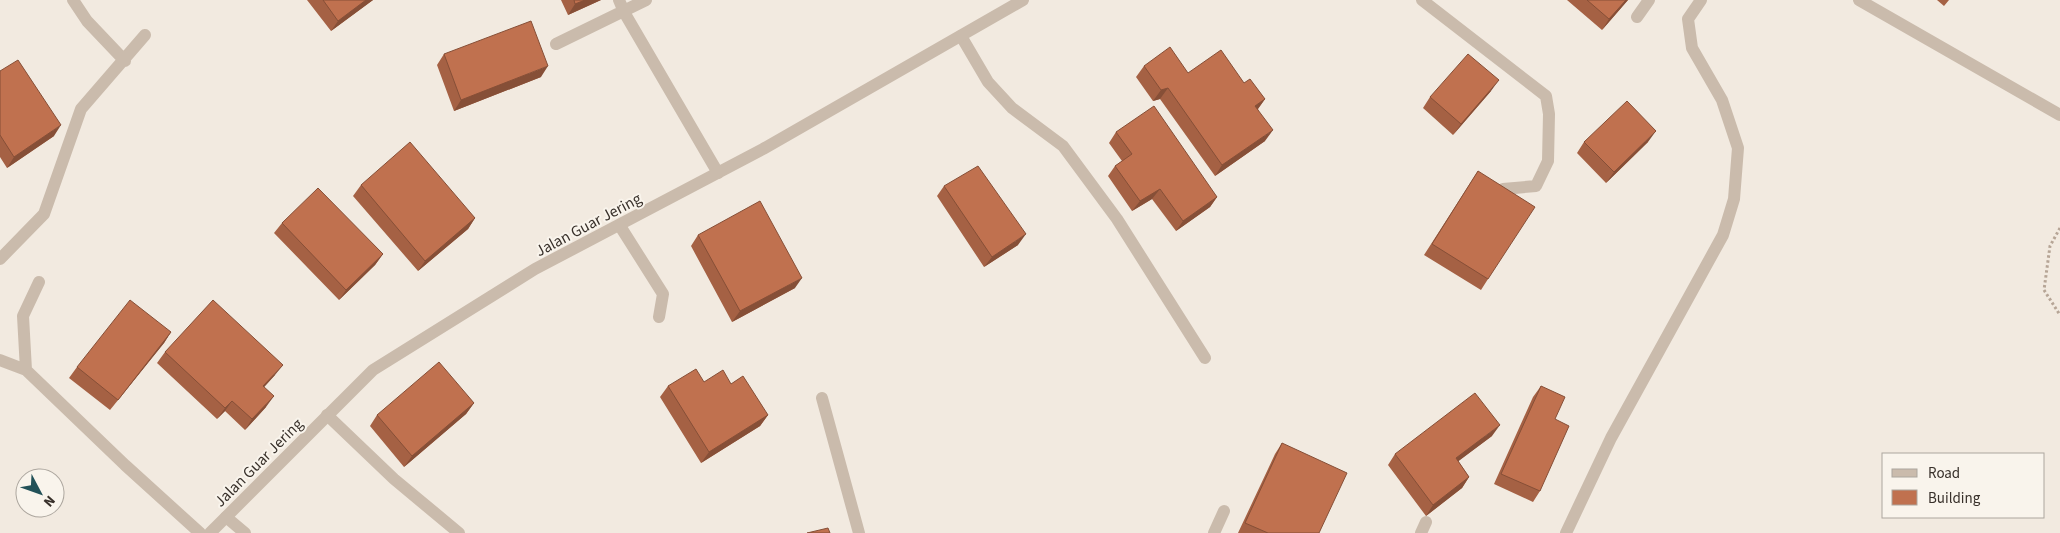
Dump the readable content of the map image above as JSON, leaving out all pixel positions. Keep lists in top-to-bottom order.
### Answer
{
  "streets": {
    "street": ["Jalan Guar Jering"]
  },
  "legend": ["Road", "Building"],
  "north": "bottom right"
}
